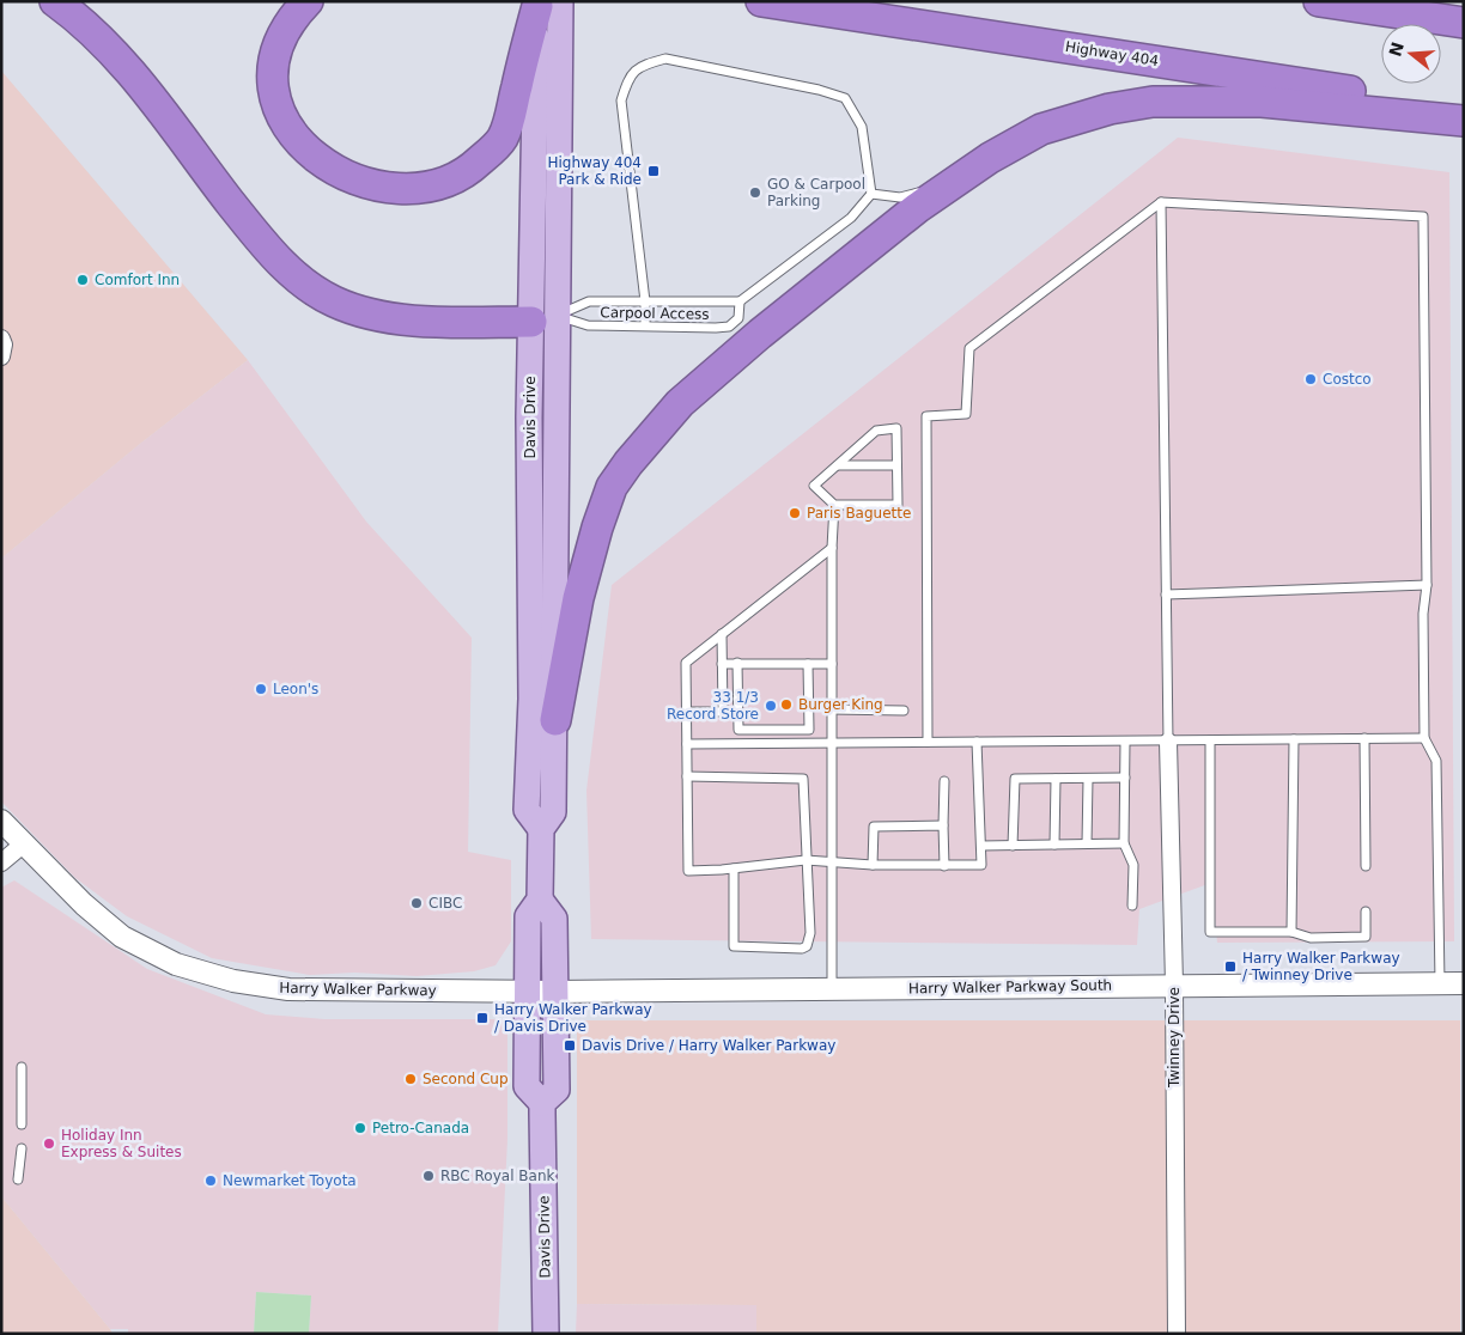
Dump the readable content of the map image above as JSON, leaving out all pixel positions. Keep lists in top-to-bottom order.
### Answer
{
  "streets": {
    "highway": ["Highway 404"],
    "main road": ["Davis Drive"],
    "street": ["Harry Walker Parkway South", "Harry Walker Parkway", "Twinney Drive"],
    "lane": ["Carpool Access"]
  },
  "crossings": [
    ["Carpool Access", "Davis Drive"],
    ["Davis Drive", "Harry Walker Parkway South"],
    ["Davis Drive", "Harry Walker Parkway"],
    ["Harry Walker Parkway South", "Harry Walker Parkway"],
    ["Harry Walker Parkway South", "Twinney Drive"]
  ],
  "places": {
    "transit": [
      "Highway 404 Park & Ride",
      "Harry Walker Parkway / Twinney Drive",
      "Harry Walker Parkway / Davis Drive",
      "Davis Drive / Harry Walker Parkway"
    ],
    "other": [
      "GO & Carpool Parking",
      "Comfort Inn",
      "Costco",
      "Paris Baguette",
      "Leon's",
      "Burger King",
      "33 1/3 Record Store",
      "CIBC",
      "Second Cup",
      "Petro-Canada",
      "Holiday Inn Express & Suites",
      "RBC Royal Bank",
      "Newmarket Toyota"
    ]
  },
  "north": "left"
}
